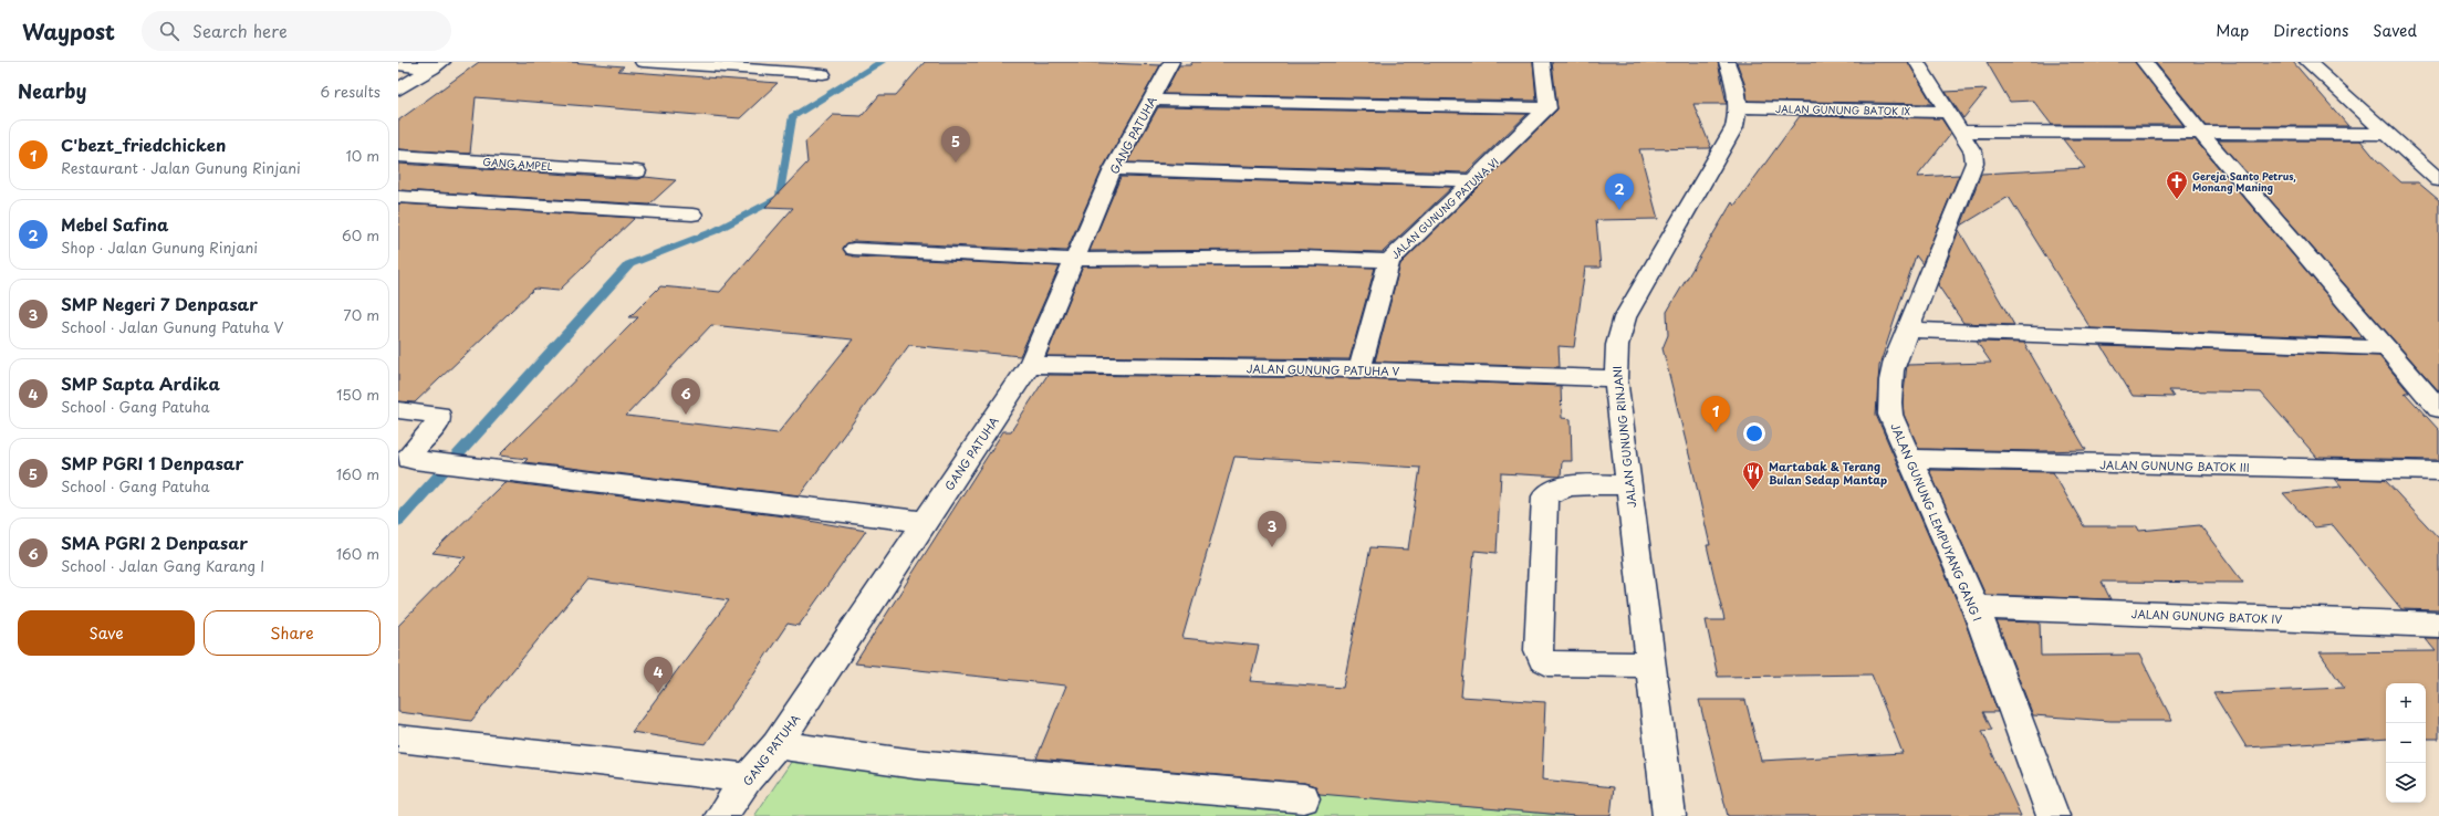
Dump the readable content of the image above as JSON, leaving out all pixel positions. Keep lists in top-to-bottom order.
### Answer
{
  "streets": {
    "street": [
      "JALAN GUNUNG BATOK IX",
      "GANG PATUHA",
      "GANG AMPEL",
      "JALAN GUNUNG PATUNA VI",
      "JALAN GUNUNG PATUHA V",
      "JALAN GUNUNG RINJANI",
      "JALAN GUNUNG BATOK III",
      "JALAN GUNUNG LEMPUYANG GANG I",
      "JALAN GUNUNG BATOK IV"
    ]
  },
  "crossings": [
    ["JALAN GUNUNG BATOK IX", "JALAN GUNUNG RINJANI"],
    ["JALAN GUNUNG BATOK IX", "JALAN GUNUNG LEMPUYANG GANG I"],
    ["GANG PATUHA", "JALAN GUNUNG PATUHA V"],
    ["JALAN GUNUNG PATUNA VI", "JALAN GUNUNG PATUHA V"],
    ["JALAN GUNUNG PATUHA V", "JALAN GUNUNG RINJANI"],
    ["JALAN GUNUNG BATOK III", "JALAN GUNUNG LEMPUYANG GANG I"],
    ["JALAN GUNUNG LEMPUYANG GANG I", "JALAN GUNUNG BATOK IV"]
  ],
  "places": {
    "church": ["Gereja Santo Petrus, Monang Maning"],
    "restaurant": ["Martabak & Terang Bulan Sedap Mantap"]
  },
  "page": {
    "header": "Waypost",
    "search": "Search here",
    "nav": ["Map", "Directions", "Saved"],
    "heading": ["Nearby", "6 results"],
    "list": [
      {
        "mark": "1",
        "name": "C'bezt_friedchicken",
        "note": "Restaurant · Jalan Gunung Rinjani",
        "value": "10 m"
      },
      {
        "mark": "2",
        "name": "Mebel Safina",
        "note": "Shop · Jalan Gunung Rinjani",
        "value": "60 m"
      },
      {
        "mark": "3",
        "name": "SMP Negeri 7 Denpasar",
        "note": "School · Jalan Gunung Patuha V",
        "value": "70 m"
      },
      {
        "mark": "4",
        "name": "SMP Sapta Ardika",
        "note": "School · Gang Patuha",
        "value": "150 m"
      },
      {
        "mark": "5",
        "name": "SMP PGRI 1 Denpasar",
        "note": "School · Gang Patuha",
        "value": "160 m"
      },
      {
        "mark": "6",
        "name": "SMA PGRI 2 Denpasar",
        "note": "School · Jalan Gang Karang I",
        "value": "160 m"
      }
    ],
    "pins": [
      "5",
      "2",
      "6",
      "1",
      "3",
      "4"
    ],
    "buttons": ["Save", "Share"],
    "map_buttons": ["+", "−"]
  }
}
